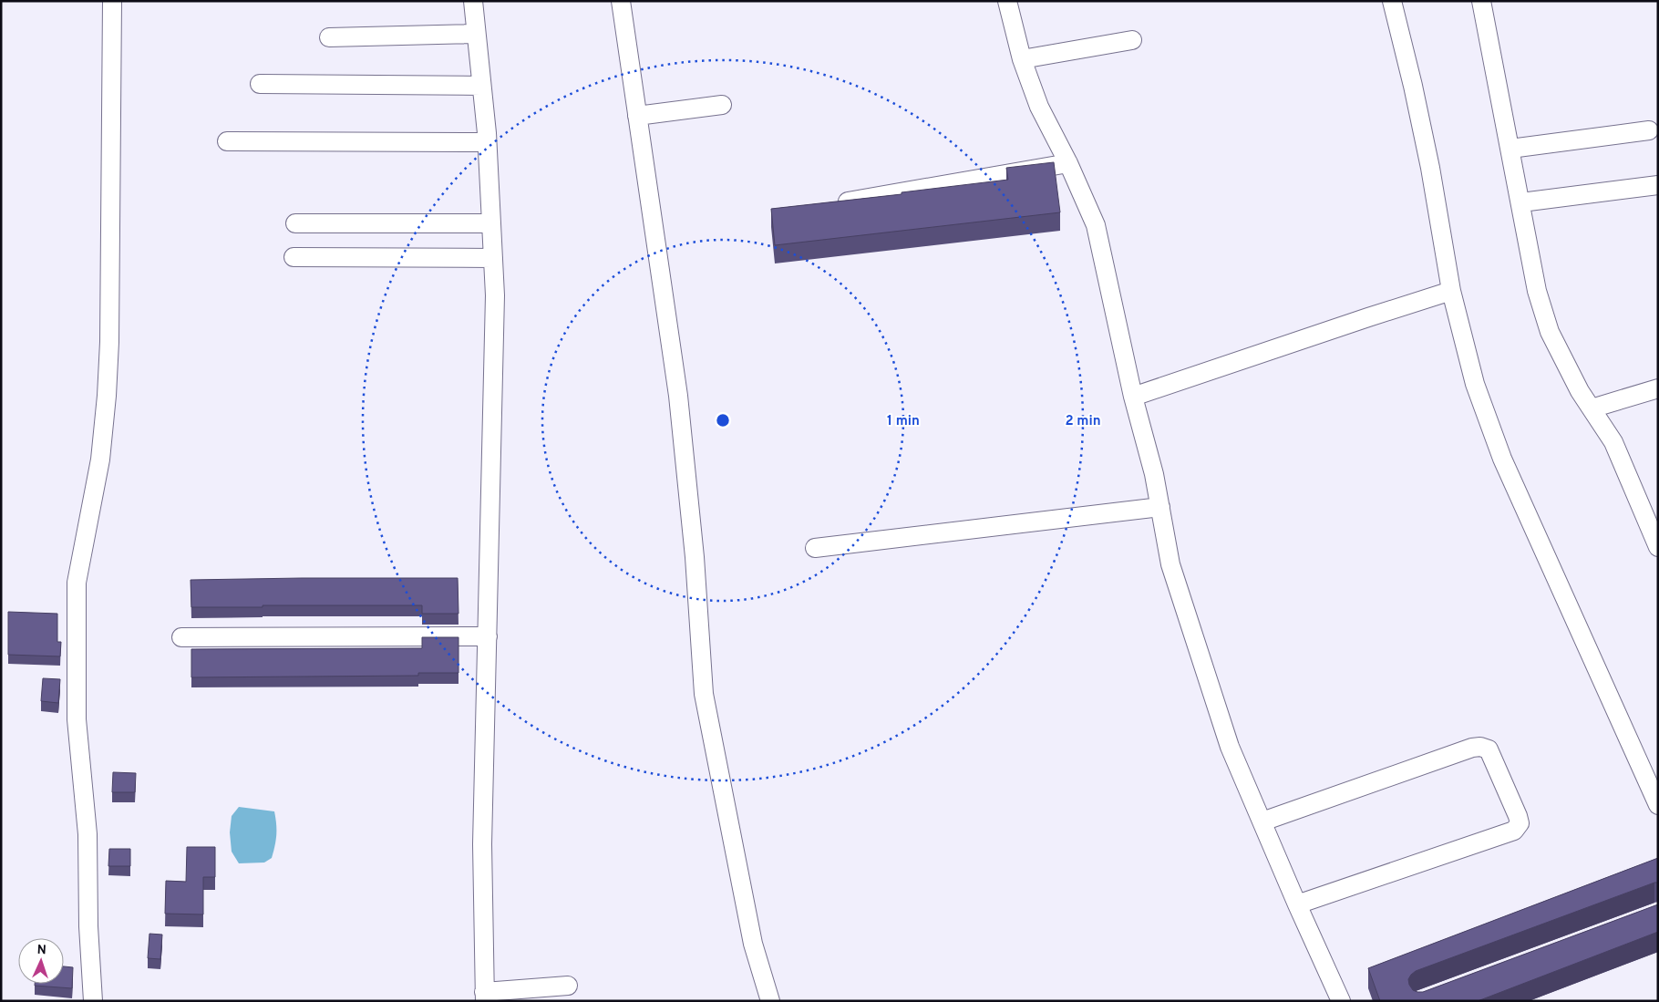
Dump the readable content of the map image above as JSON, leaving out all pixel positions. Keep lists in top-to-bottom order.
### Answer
{
  "north": "top",
  "rings": ["1 min", "2 min"]
}
